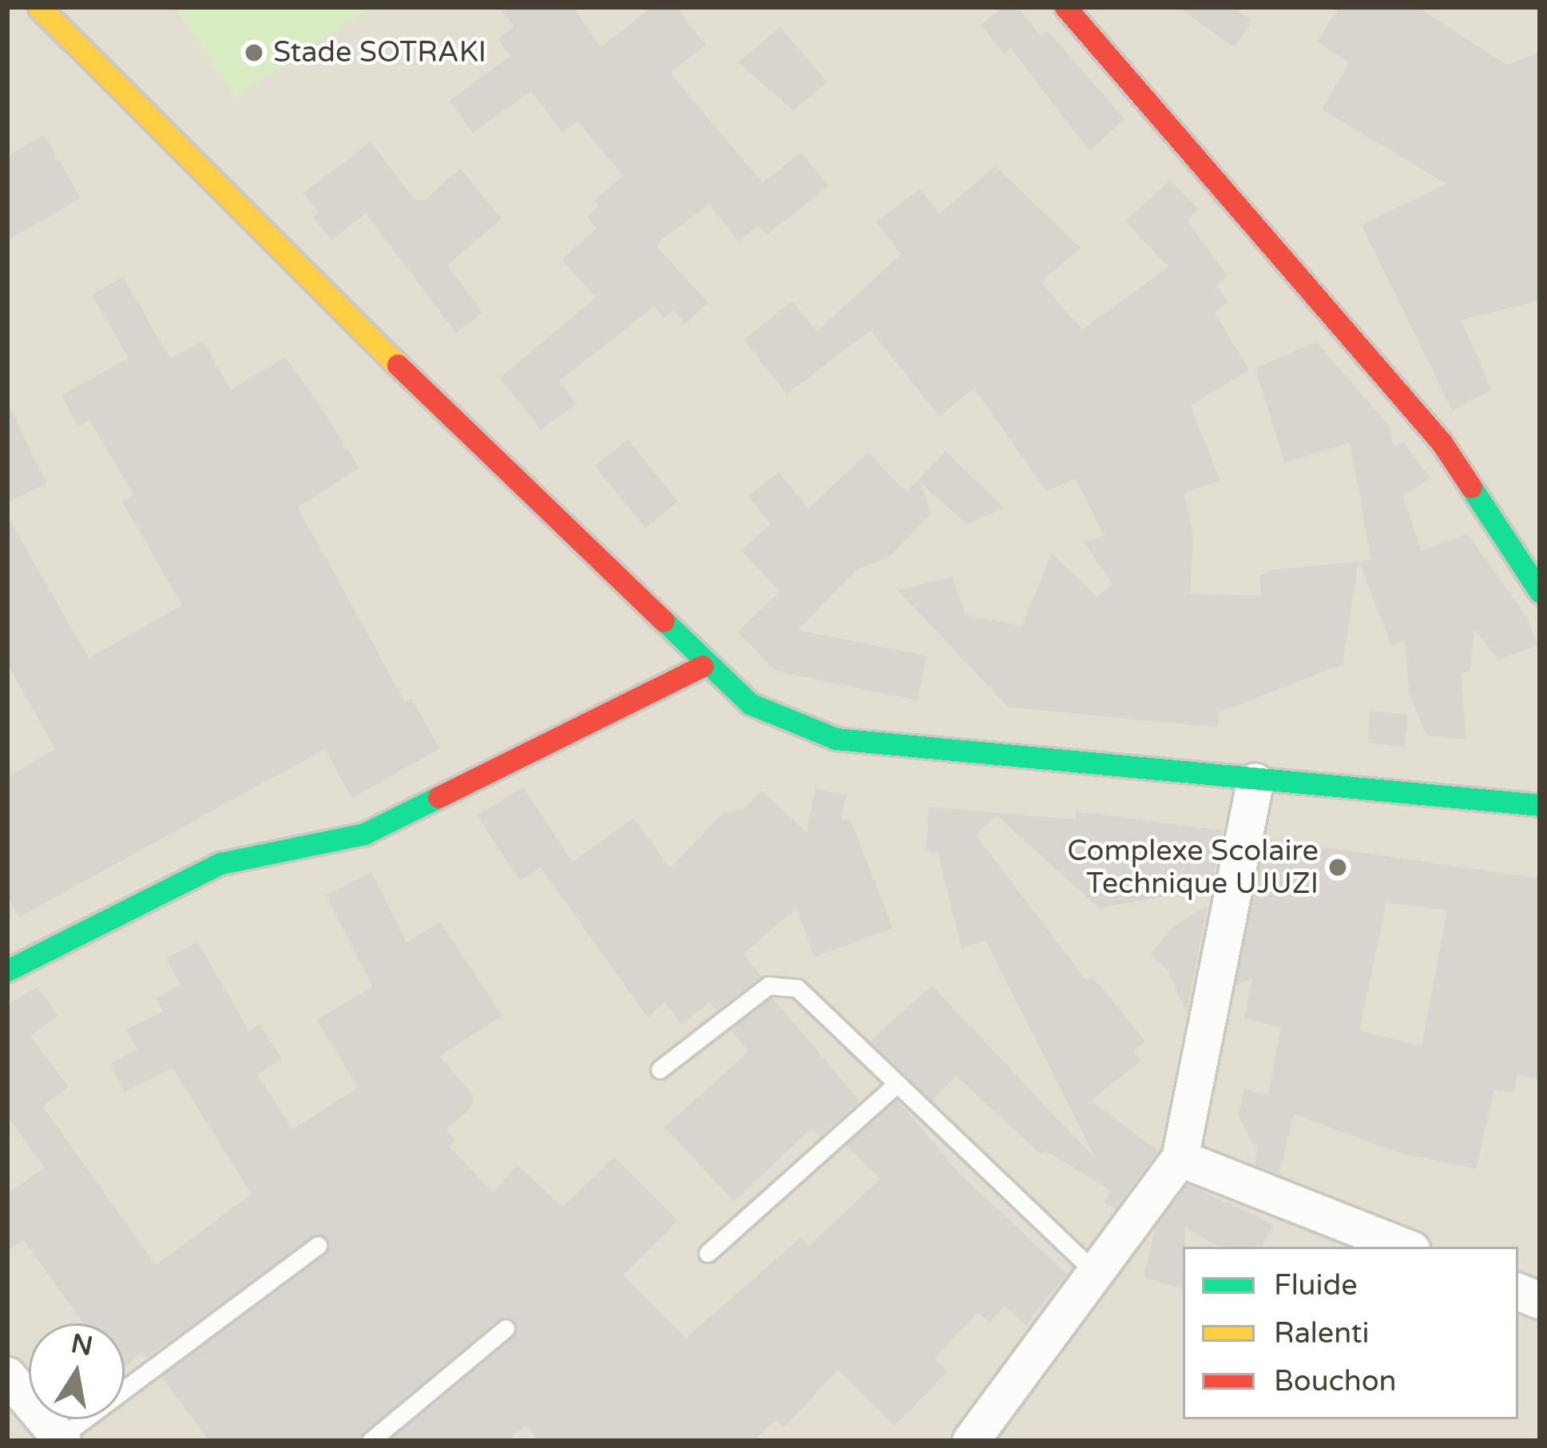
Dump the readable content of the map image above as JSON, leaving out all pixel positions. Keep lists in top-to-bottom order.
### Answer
{
  "places": ["Stade SOTRAKI", "Complexe Scolaire Technique UJUZI"],
  "legend": ["Fluide", "Ralenti", "Bouchon"],
  "north": "top"
}
